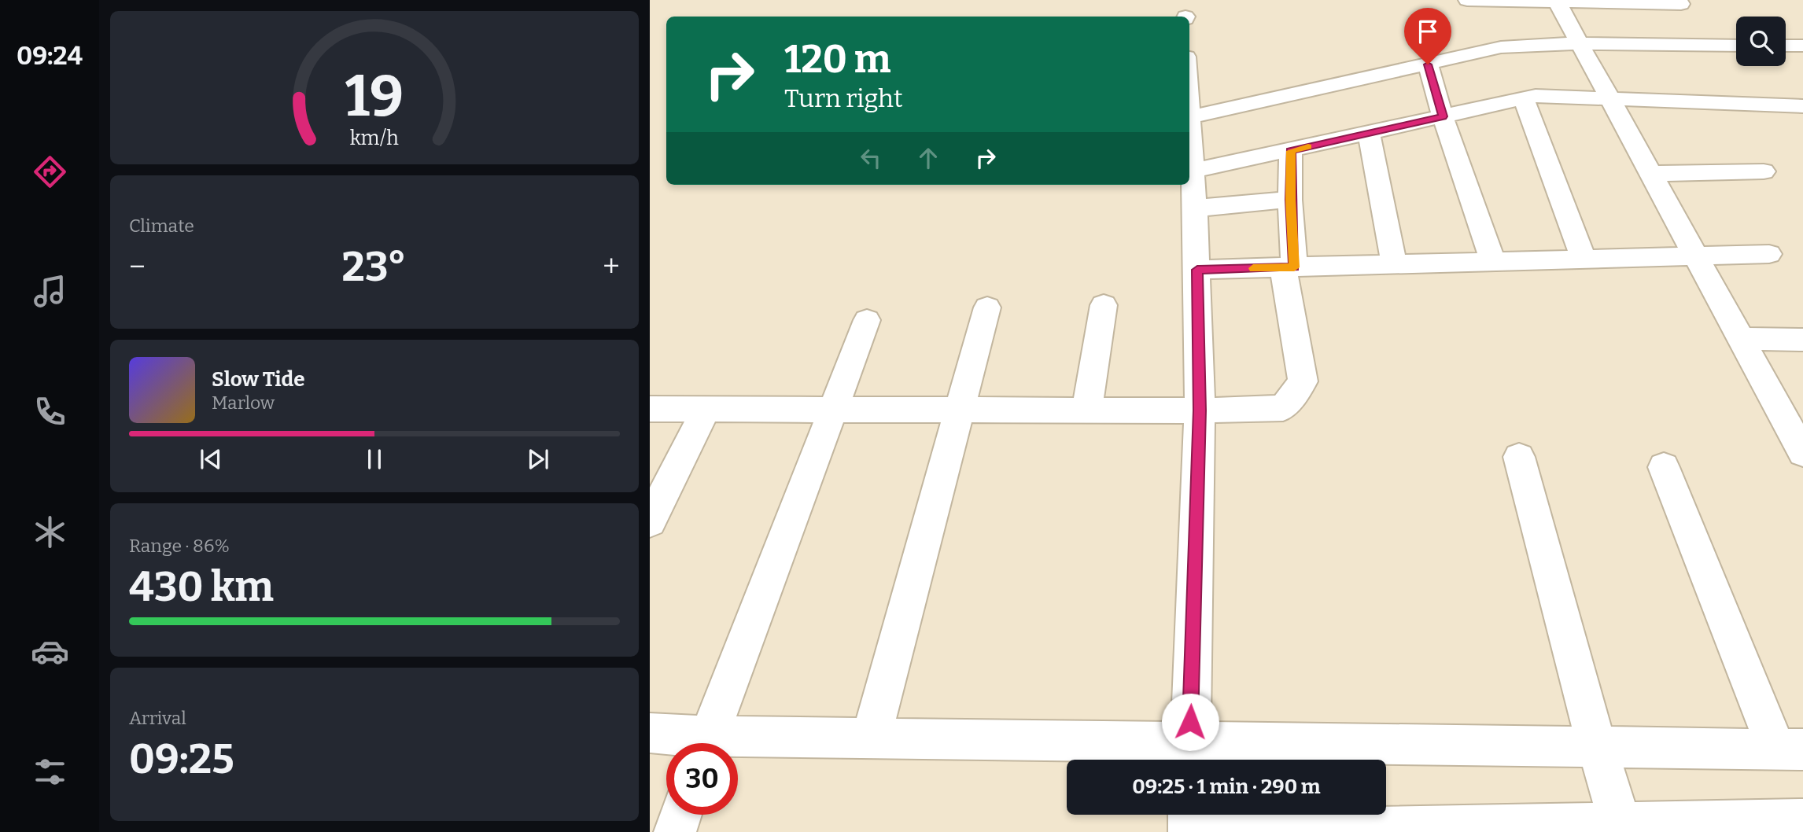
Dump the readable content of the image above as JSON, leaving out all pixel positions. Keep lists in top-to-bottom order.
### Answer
{
  "page": {
    "tabs": "09:24",
    "turn": ["120 m", "Turn right"],
    "tile": [
      "Climate",
      ["Range · 86%", "430 km"],
      ["Arrival", "09:25"]
    ],
    "heat": ["−", "23°", "+"],
    "song": ["Slow Tide", "Marlow"],
    "limit": "30",
    "trip": "09:25 · 1 min · 290 m",
    "gauge": ["19", "km/h"]
  }
}
